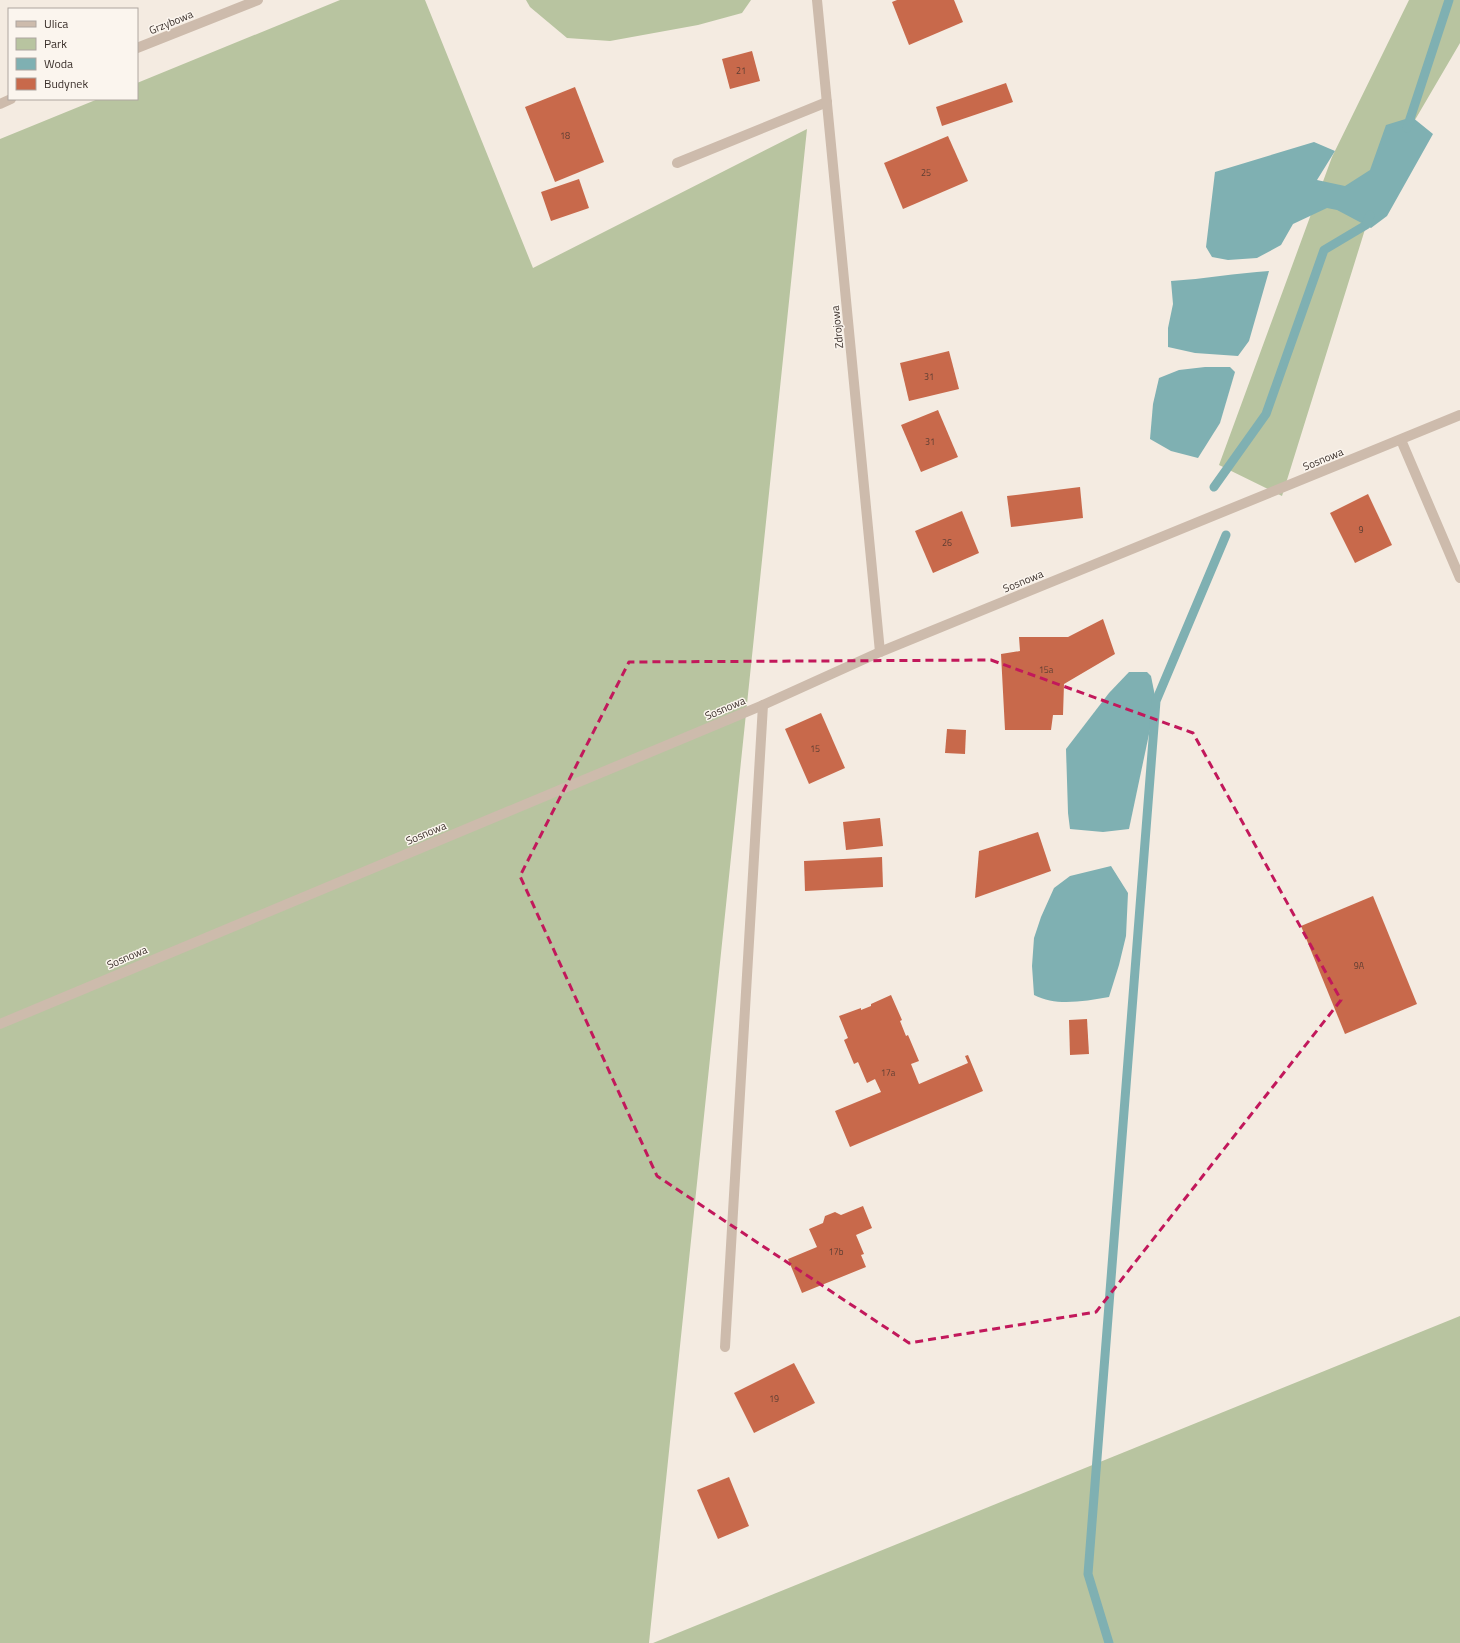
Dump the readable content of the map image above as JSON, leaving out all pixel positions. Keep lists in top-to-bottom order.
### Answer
{
  "streets": {
    "street": ["Grzybowa", "Zdrojowa", "Sosnowa"]
  },
  "crossings": [
    ["Zdrojowa", "Sosnowa"]
  ],
  "house_numbers": [
    "21",
    "18",
    "25",
    "31",
    "31",
    "9",
    "26",
    "15a",
    "15",
    "9A",
    "17a",
    "17b",
    "19"
  ],
  "legend": [
    "Ulica",
    "Park",
    "Woda",
    "Budynek"
  ]
}
